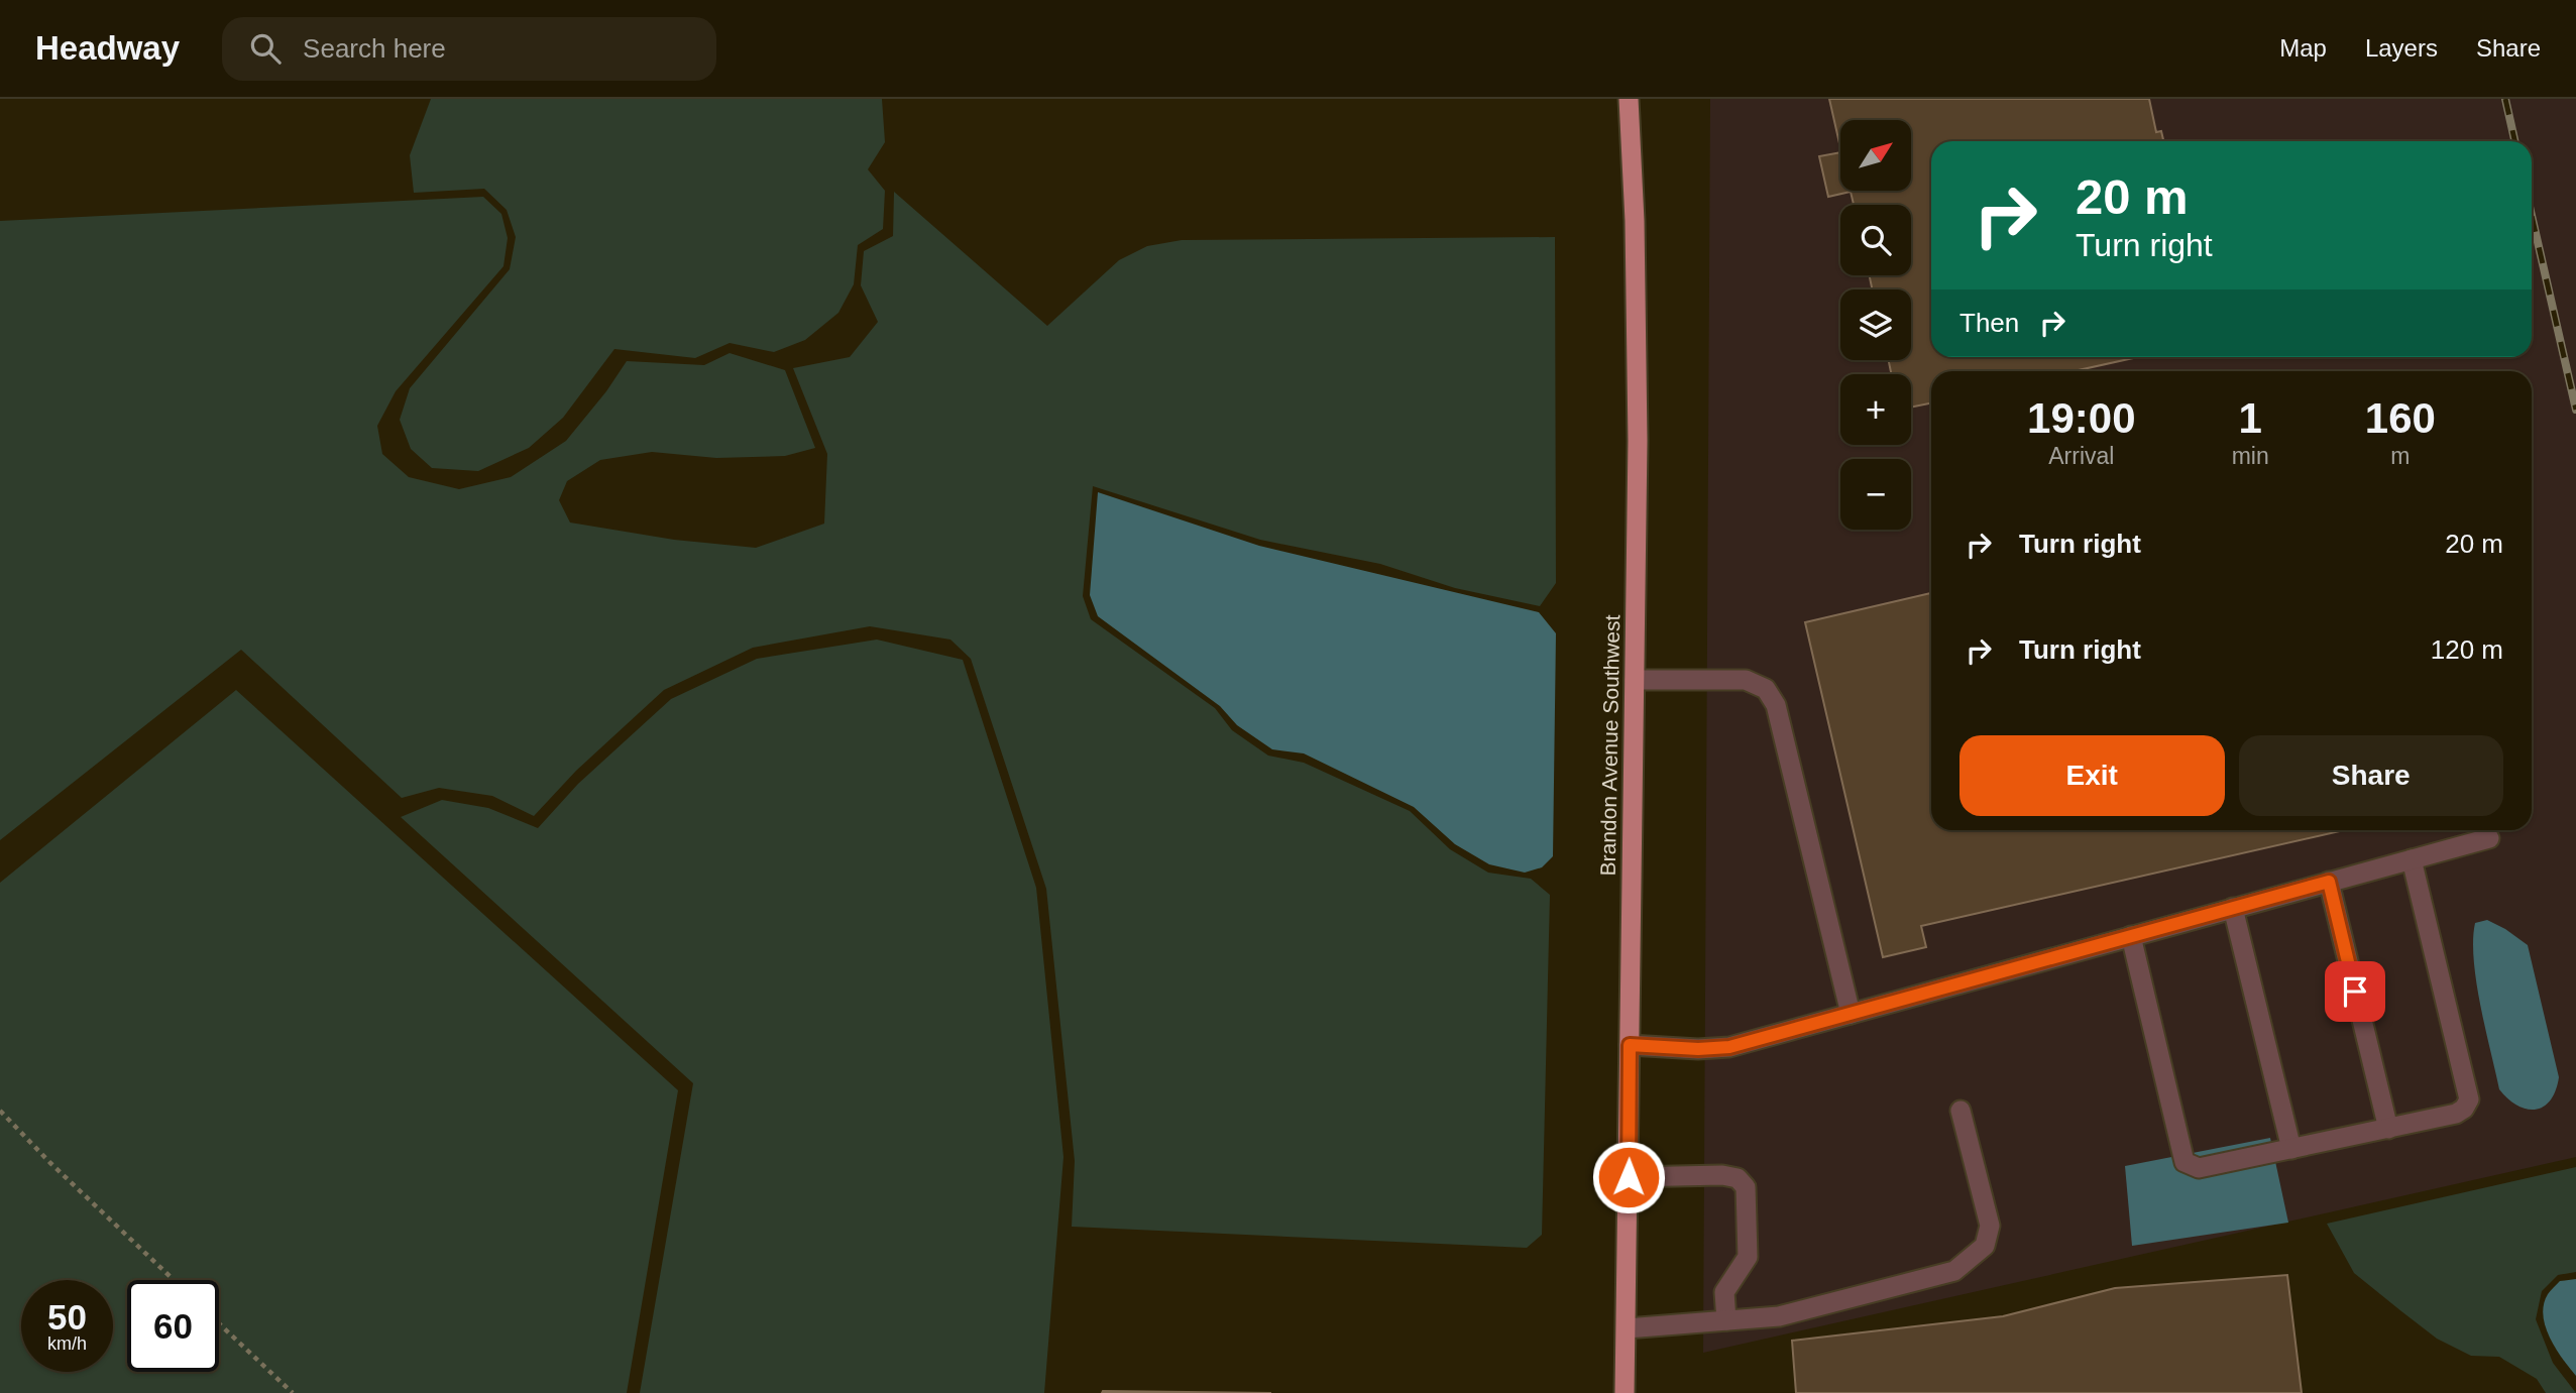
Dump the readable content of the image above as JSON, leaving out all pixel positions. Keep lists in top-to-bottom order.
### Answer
{
  "streets": {
    "main road": ["Brandon Avenue Southwest"]
  },
  "north": "top right",
  "page": {
    "header": "Headway",
    "search": "Search here",
    "nav": ["Map", "Layers", "Share"],
    "map_buttons": ["+", "−"],
    "turn": ["20 m", "Turn right"],
    "then": "Then",
    "eta": [
      "19:00",
      "Arrival",
      "1",
      "min",
      "160",
      "m"
    ],
    "list": [
      {
        "name": "Turn right",
        "value": "20 m"
      },
      {
        "name": "Turn right",
        "value": "120 m"
      }
    ],
    "buttons": ["Exit", "Share"],
    "speed": "50 km/h",
    "limit": "60"
  }
}
